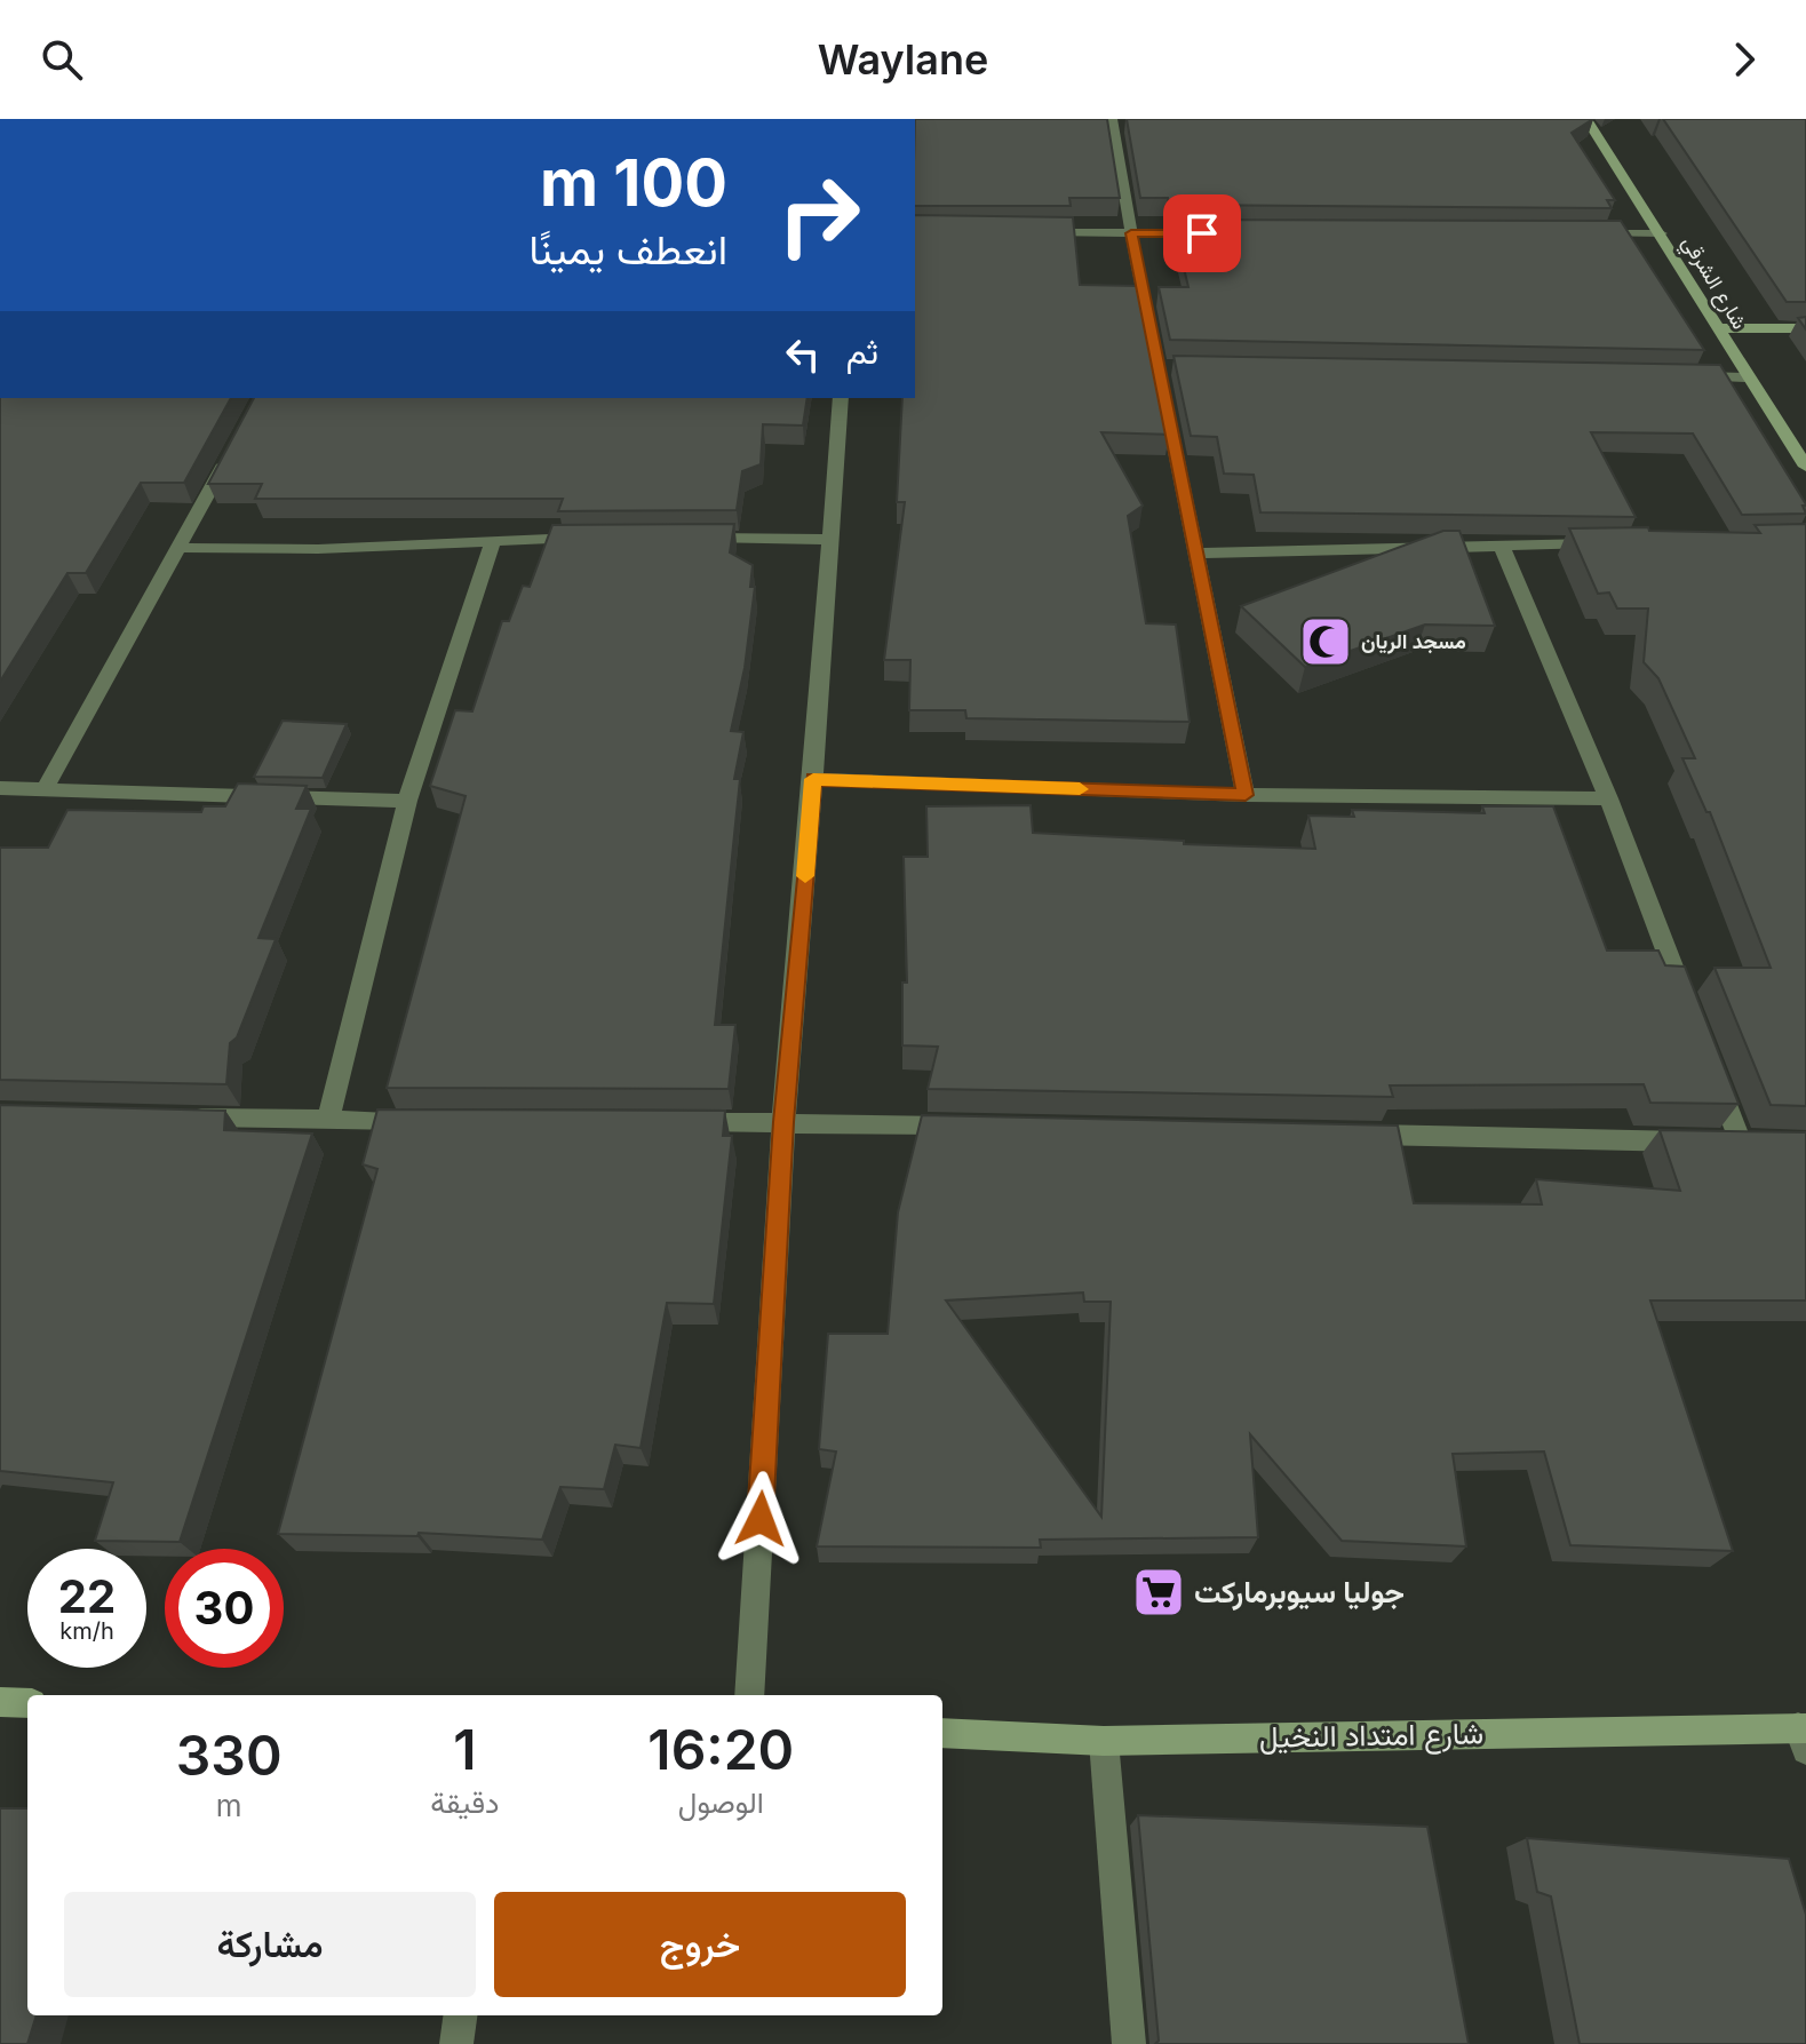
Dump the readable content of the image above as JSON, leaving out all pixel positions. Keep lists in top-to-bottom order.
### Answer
{
  "streets": {
    "street": ["شارع الشرقي", "شارع امتداد النخيل"]
  },
  "places": {
    "mosque": ["مسجد الريان"],
    "supermarket": ["جوليا سيوبرماركت"]
  },
  "page": {
    "header": "Waylane",
    "turn": ["100 m", "انعطف يمينًا"],
    "then": "ثم",
    "speed": "22 km/h",
    "limit": "30",
    "eta": [
      "16:20",
      "الوصول",
      "1",
      "دقيقة",
      "330",
      "m"
    ],
    "buttons": ["خروج", "مشاركة"]
  }
}
